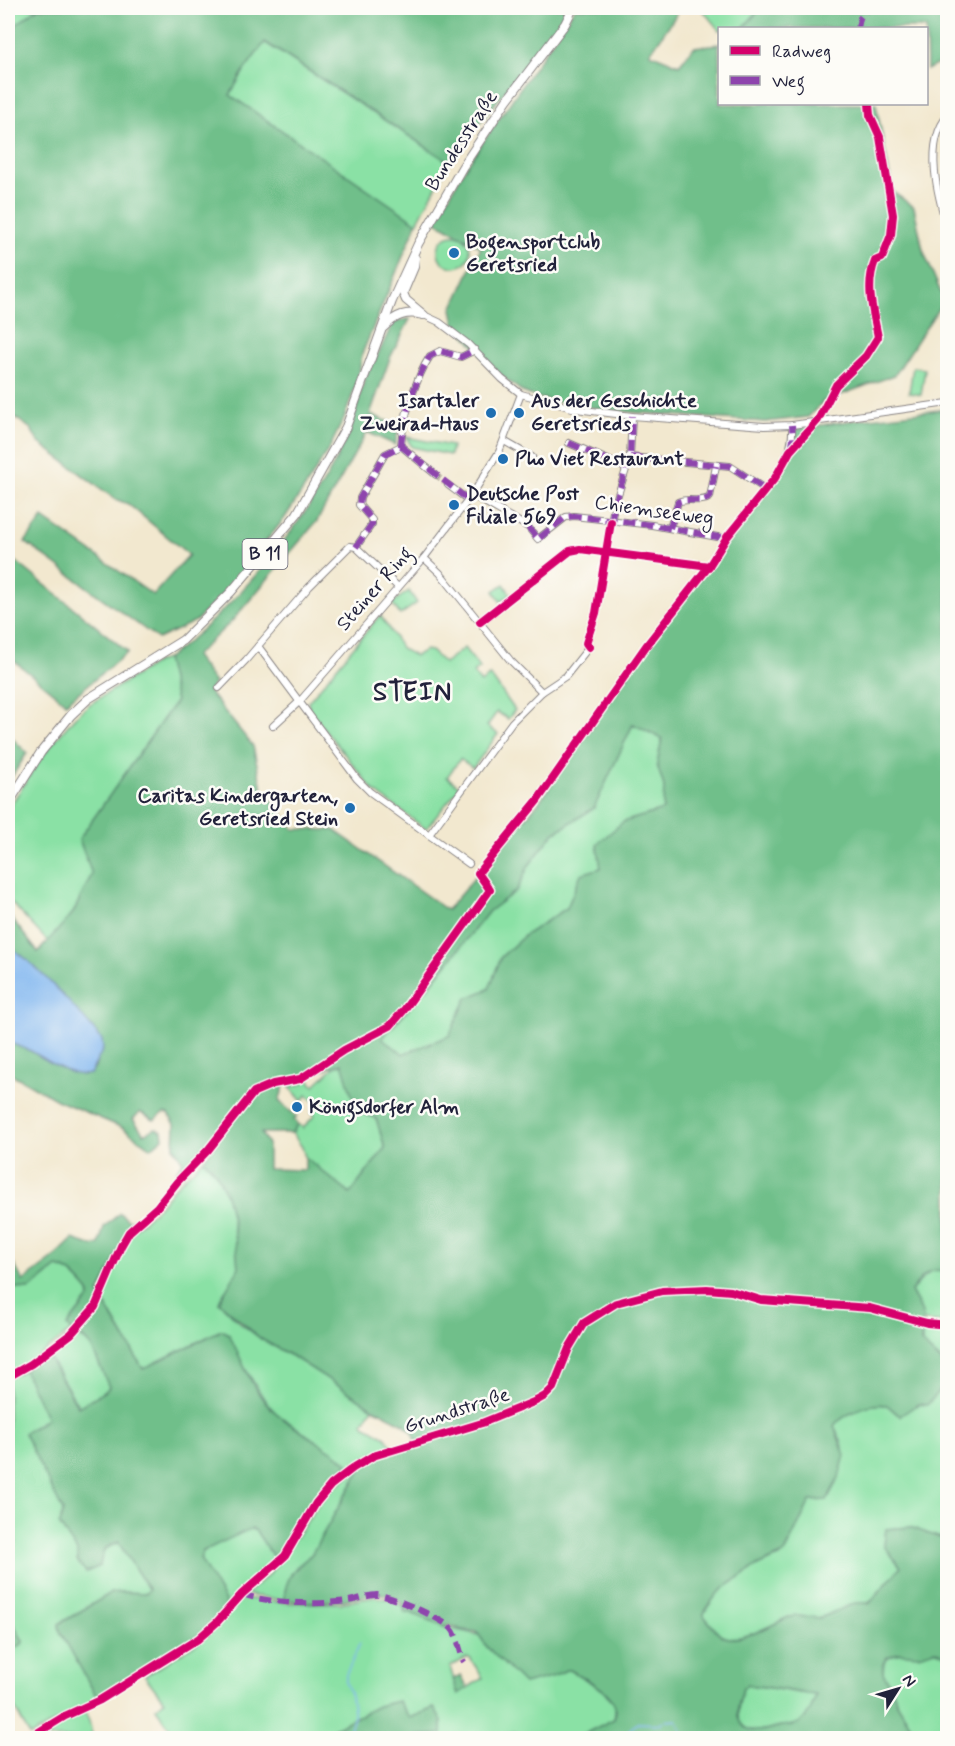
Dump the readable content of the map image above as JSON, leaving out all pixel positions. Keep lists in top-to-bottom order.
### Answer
{
  "streets": {
    "main road": ["Bundesstraße", "B 11"],
    "street": ["Chiemseeweg", "Steiner Ring", "Grundstraße"]
  },
  "crossings": [
    ["Bundesstraße", "B 11"],
    ["Chiemseeweg", "Steiner Ring"]
  ],
  "districts": ["STEIN"],
  "places": [
    "Bogensportclub Geretsried",
    "Isartaler Zweirad-Haus",
    "Aus der Geschichte Geretsrieds",
    "Pho Viet Restaurant",
    "Deutsche Post Filiale 569",
    "Caritas Kindergarten, Geretsried Stein",
    "Königsdorfer Alm"
  ],
  "legend": ["Radweg", "Weg"],
  "north": "top right"
}
